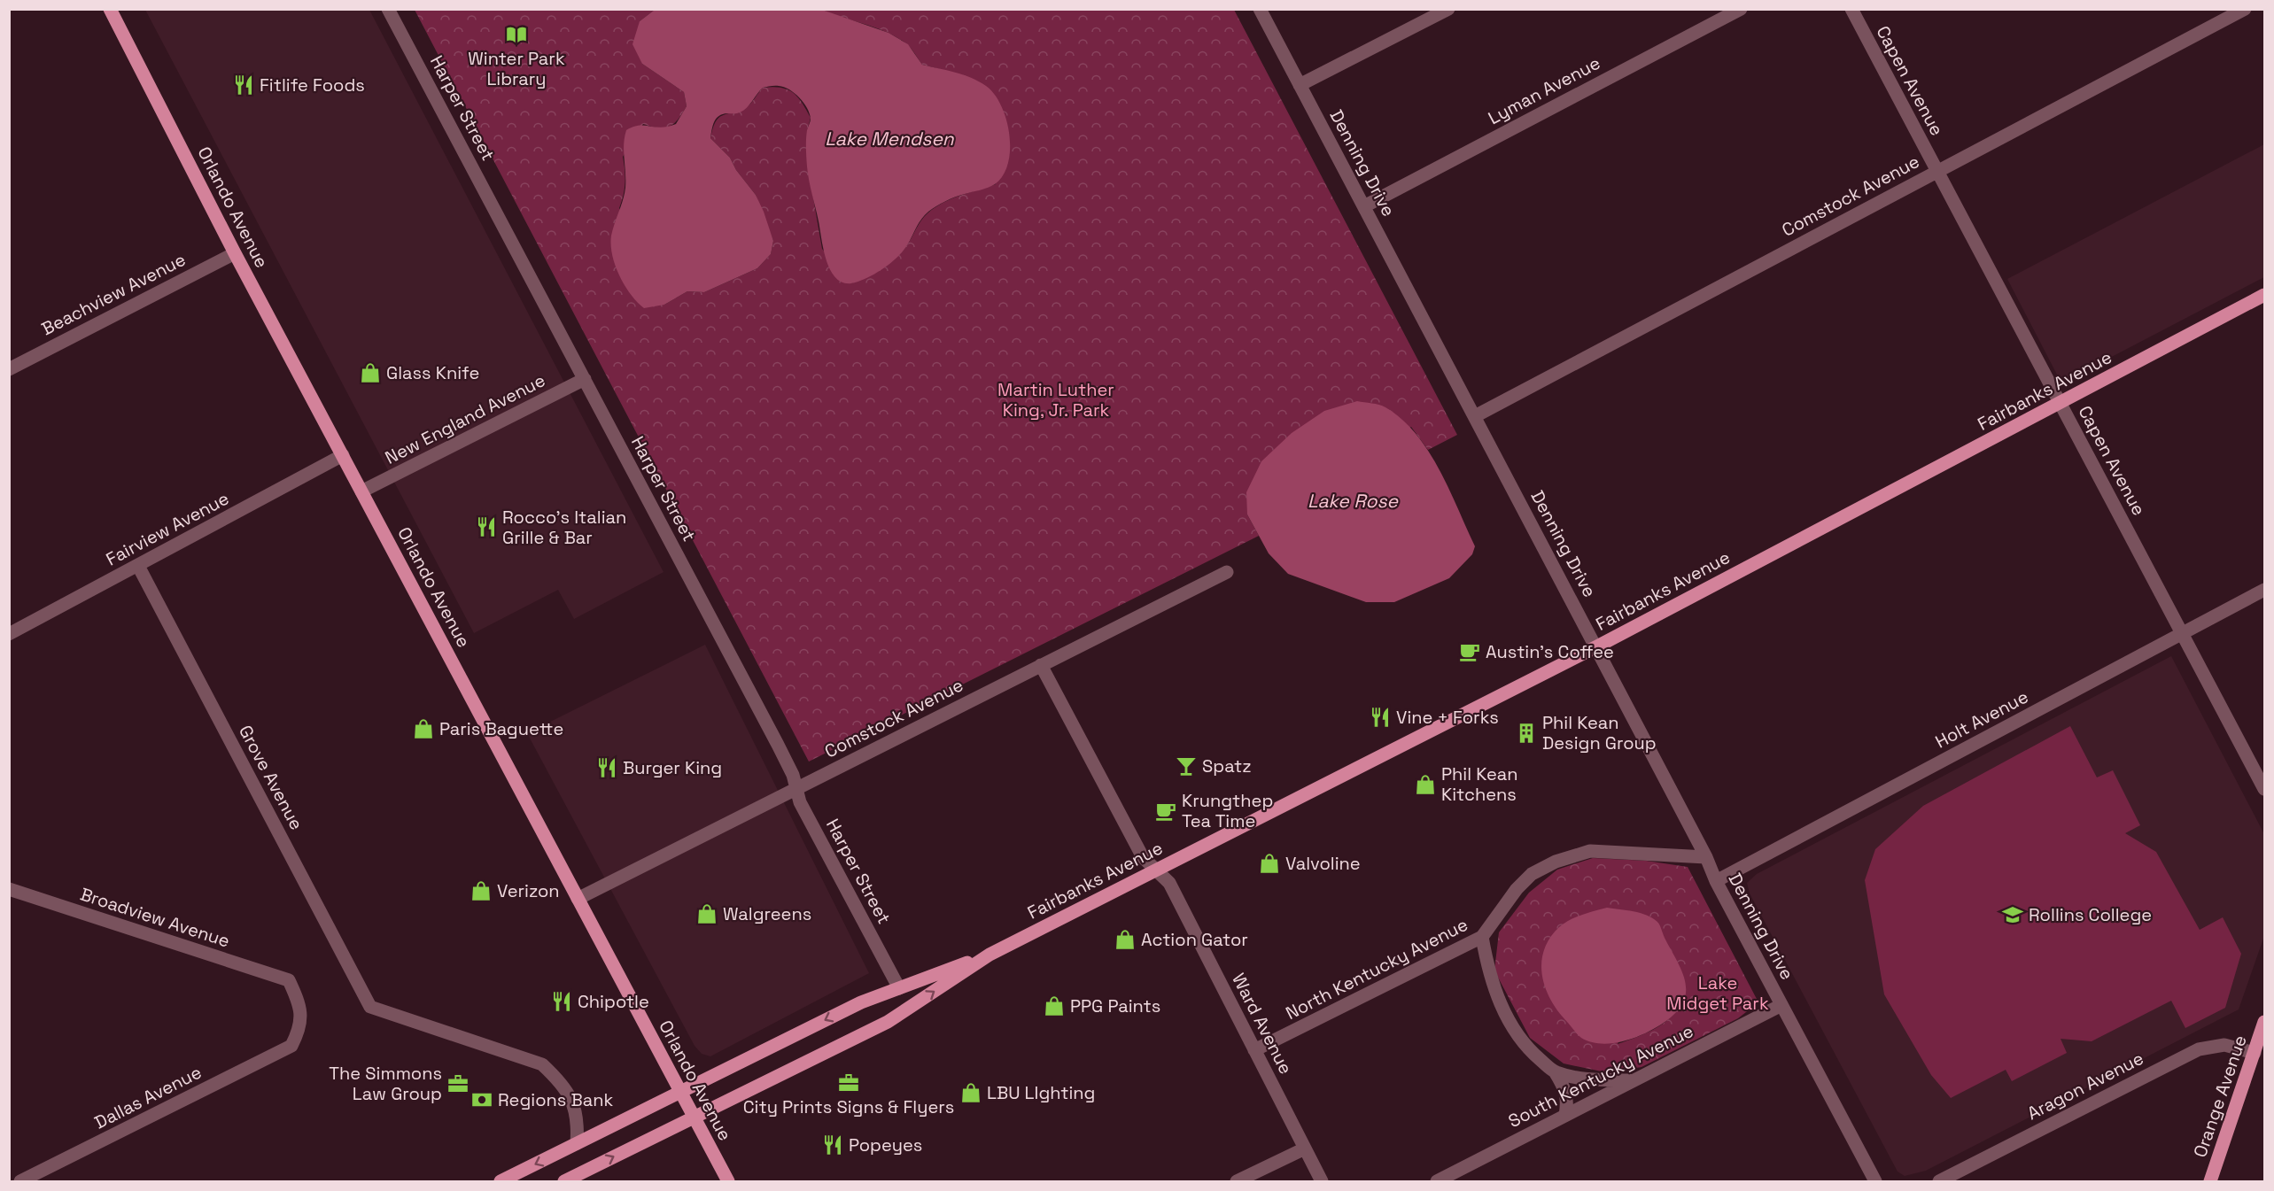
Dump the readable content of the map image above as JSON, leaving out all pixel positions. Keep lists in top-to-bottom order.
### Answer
{
  "streets": {
    "main road": ["Orlando Avenue", "Fairbanks Avenue", "Orange Avenue"],
    "street": [
      "Capen Avenue",
      "Lyman Avenue",
      "Harper Street",
      "Denning Drive",
      "Comstock Avenue",
      "Beachview Avenue",
      "New England Avenue",
      "Fairview Avenue",
      "Holt Avenue",
      "Grove Avenue",
      "Broadview Avenue",
      "North Kentucky Avenue",
      "Ward Avenue",
      "South Kentucky Avenue",
      "Aragon Avenue",
      "Dallas Avenue"
    ]
  },
  "crossings": [
    ["Capen Avenue", "Comstock Avenue"],
    ["Capen Avenue", "Fairbanks Avenue"],
    ["Capen Avenue", "Holt Avenue"],
    ["Lyman Avenue", "Denning Drive"],
    ["Harper Street", "Comstock Avenue"],
    ["Harper Street", "Fairbanks Avenue"],
    ["Harper Street", "New England Avenue"],
    ["Denning Drive", "Comstock Avenue"],
    ["Denning Drive", "Fairbanks Avenue"],
    ["Denning Drive", "Holt Avenue"],
    ["Denning Drive", "North Kentucky Avenue"],
    ["Denning Drive", "South Kentucky Avenue"],
    ["Comstock Avenue", "Orlando Avenue"],
    ["Comstock Avenue", "Ward Avenue"],
    ["Orlando Avenue", "Beachview Avenue"],
    ["Orlando Avenue", "Fairbanks Avenue"],
    ["Orlando Avenue", "New England Avenue"],
    ["Orlando Avenue", "Fairview Avenue"],
    ["Fairbanks Avenue", "Grove Avenue"],
    ["Fairbanks Avenue", "Ward Avenue"],
    ["Fairview Avenue", "Grove Avenue"],
    ["Broadview Avenue", "Dallas Avenue"],
    ["North Kentucky Avenue", "Ward Avenue"],
    ["Aragon Avenue", "Orange Avenue"]
  ],
  "water": ["Lake Mendsen", "Lake Rose"],
  "parks": ["Martin Luther King, Jr. Park", "Lake Midget Park"],
  "places": {
    "library": ["Winter Park Library"],
    "restaurant": [
      "Fitlife Foods",
      "Rocco's Italian Grille & Bar",
      "Vine + Forks",
      "Burger King",
      "Chipotle",
      "Popeyes"
    ],
    "shop": [
      "Glass Knife",
      "Paris Baguette",
      "Phil Kean Kitchens",
      "Valvoline",
      "Verizon",
      "Walgreens",
      "Action Gator",
      "PPG Paints",
      "LBU LIghting"
    ],
    "cafe": ["Austin's Coffee", "Krungthep Tea Time"],
    "building": ["Phil Kean Design Group"],
    "bar": ["Spatz"],
    "school or university": ["Rollins College"],
    "office": ["City Prints Signs & Flyers", "The Simmons Law Group"],
    "bank": ["Regions Bank"]
  }
}
